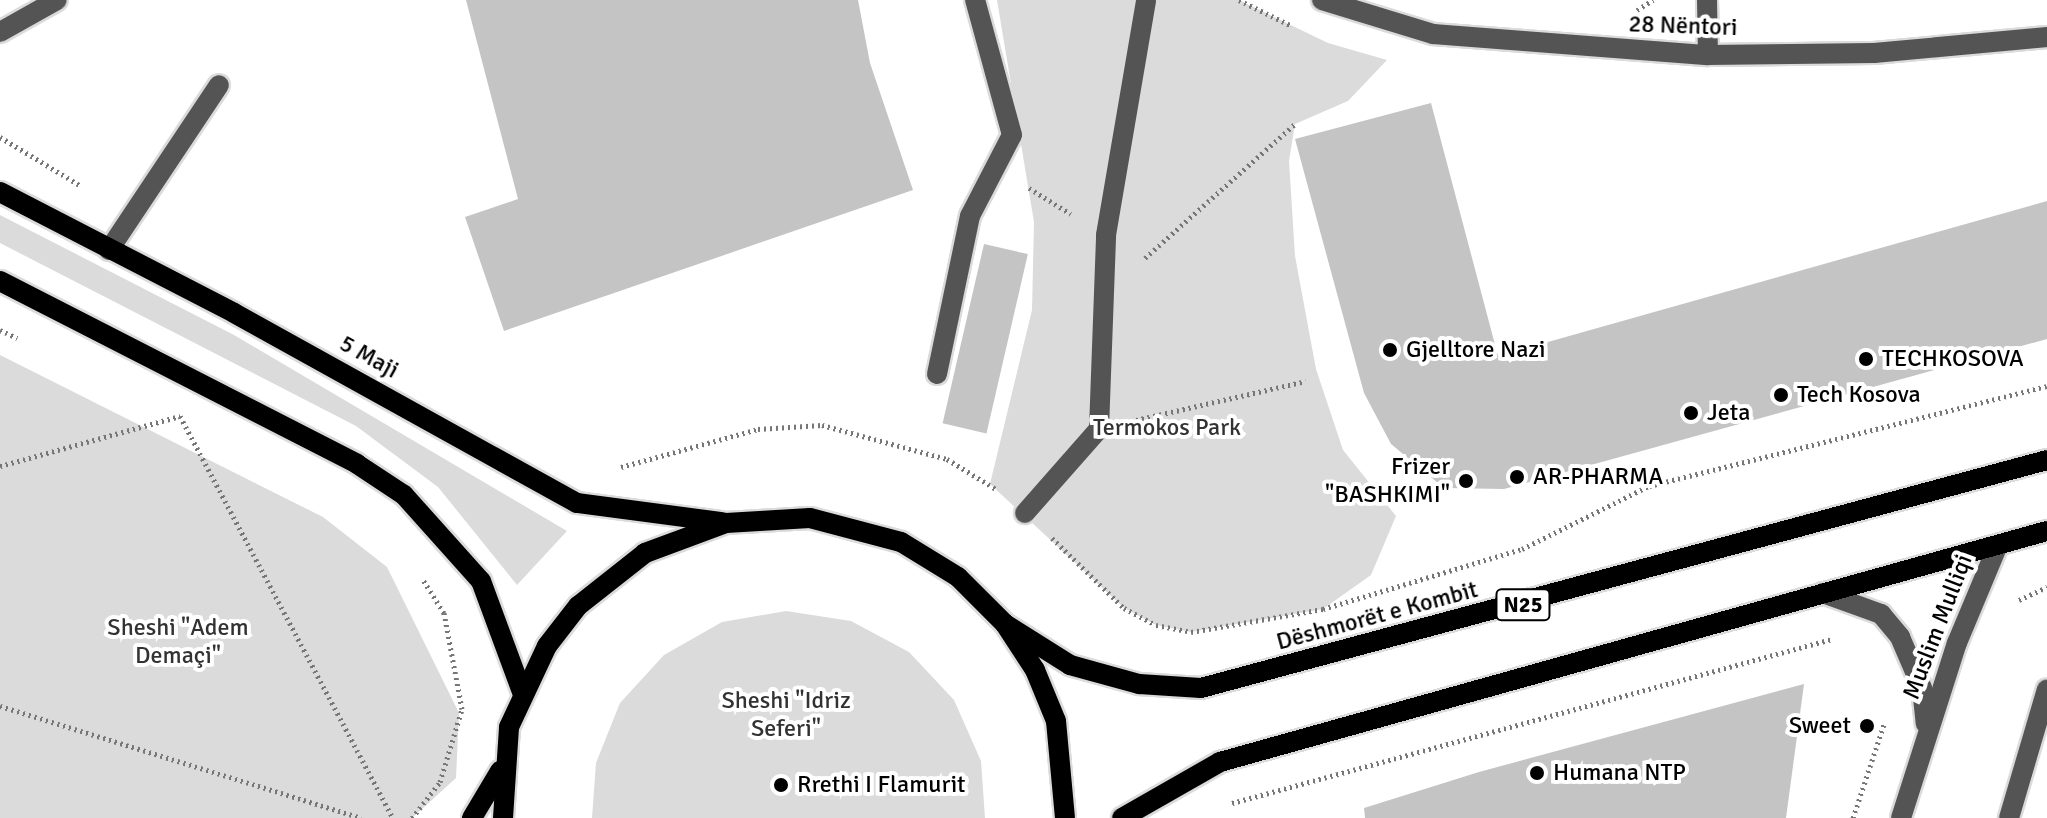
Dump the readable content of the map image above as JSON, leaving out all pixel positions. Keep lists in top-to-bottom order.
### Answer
{
  "streets": {
    "main road": ["5 Maji", "N25", "Dëshmorët e Kombit"],
    "street": ["28 Nëntori", "Muslim Mulliqi"]
  },
  "parks": ["Termokos Park", "Sheshi \"Adem Demaçi\"", "Sheshi \"Idriz Seferi\""],
  "places": [
    "Gjelltore Nazi",
    "TECHKOSOVA",
    "Tech Kosova",
    "Jeta",
    "AR-PHARMA",
    "Frizer \"BASHKIMI\"",
    "Sweet",
    "Humana NTP",
    "Rrethi I Flamurit"
  ]
}
